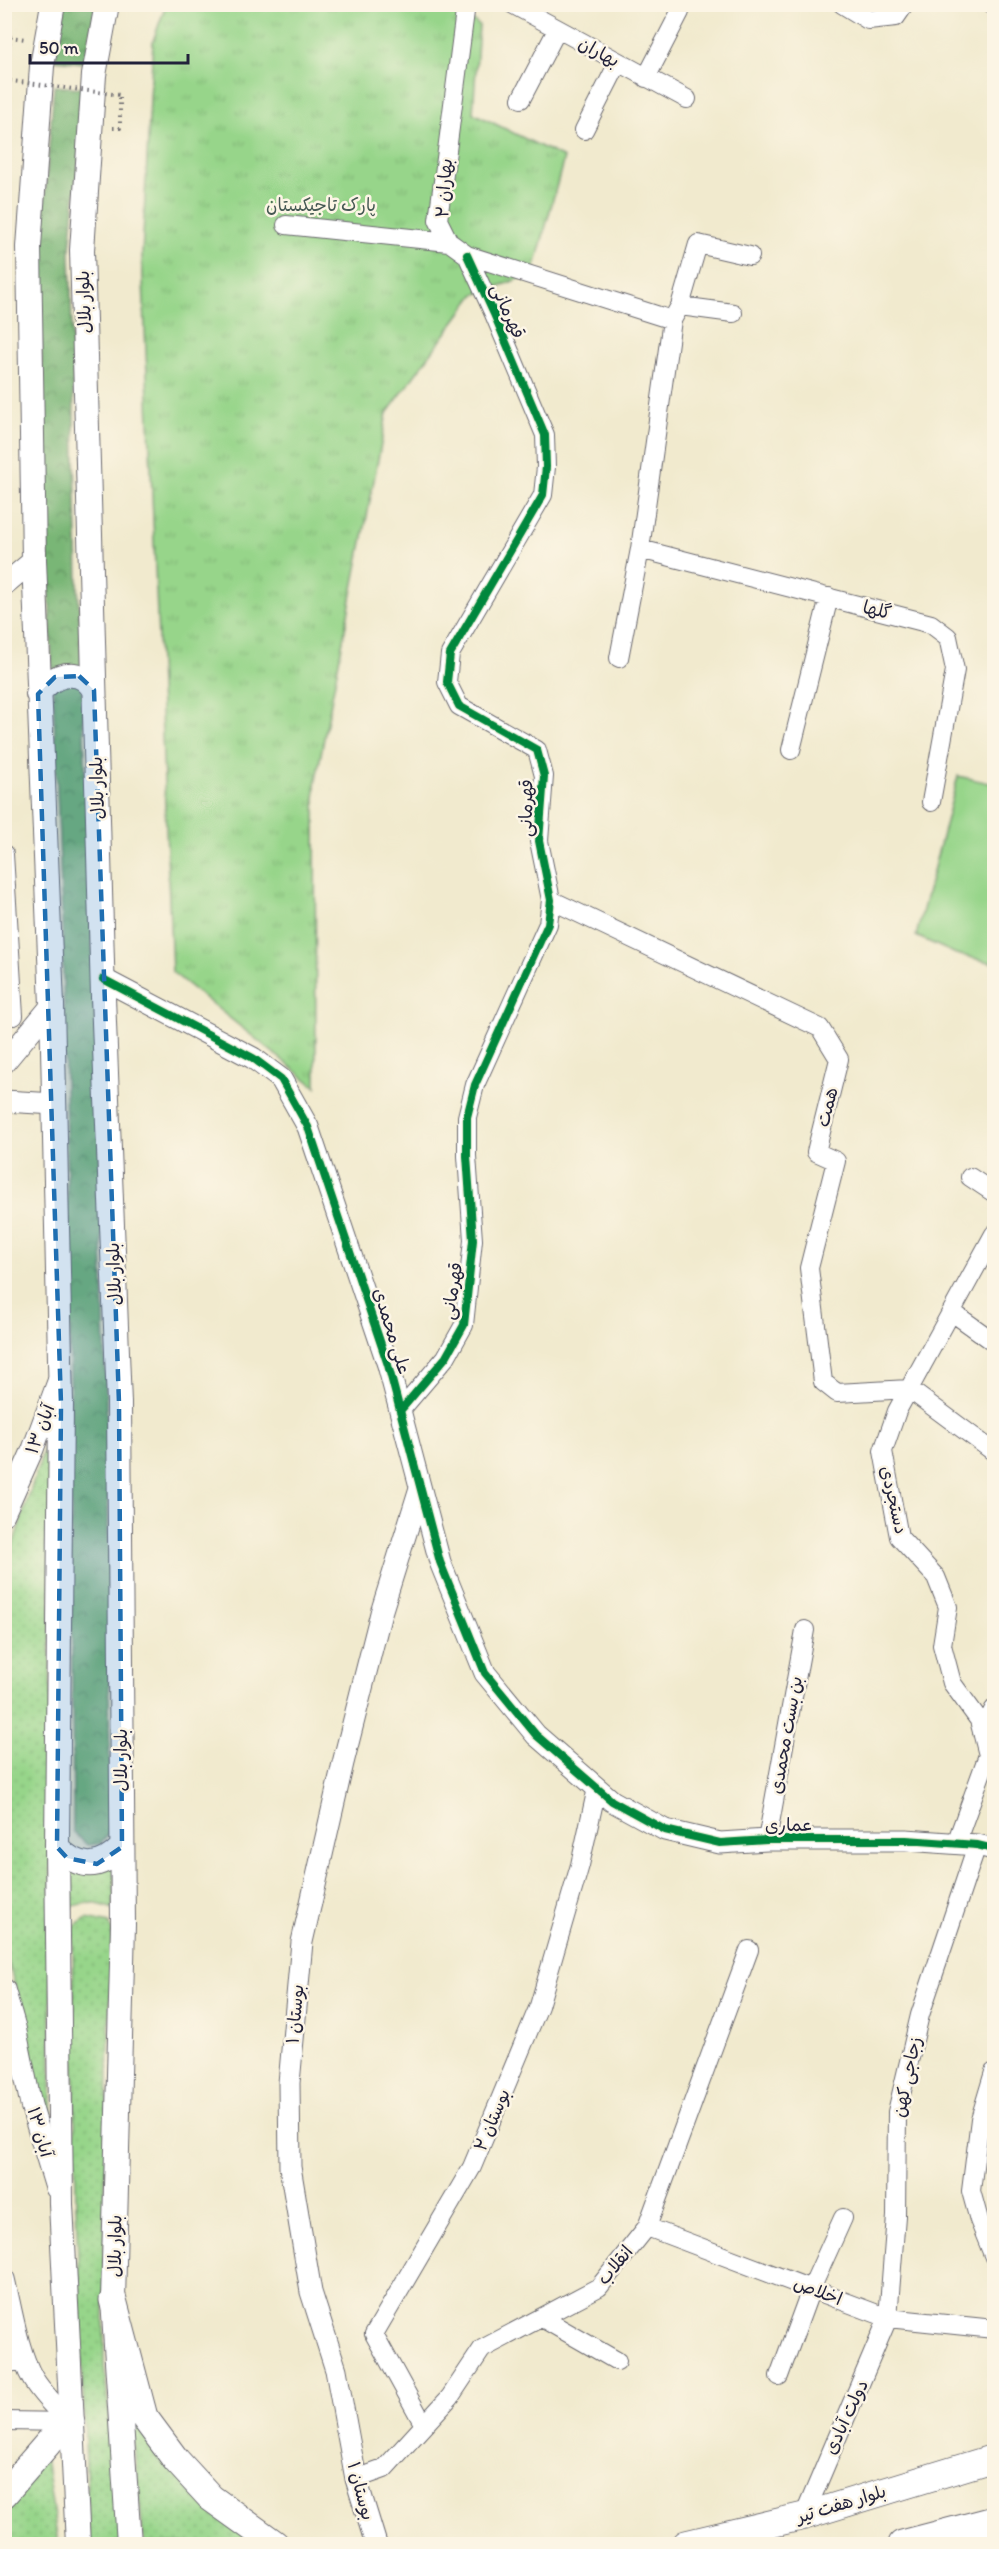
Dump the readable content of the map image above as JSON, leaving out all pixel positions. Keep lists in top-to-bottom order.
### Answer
{
  "streets": {
    "main road": ["بلوار بلال", "بلوار هفت تیر"],
    "street": [
      "بهاران",
      "بهاران ۲",
      "قهرمانی",
      "گلها",
      "همت",
      "علی محمدی",
      "۱۳ آبان",
      "دستجردی",
      "بن بست محمدی",
      "عماری",
      "بوستان ۱",
      "زجاجی کهن",
      "بوستان ۲",
      "انقلاب",
      "اخلاص",
      "دولت آبادی"
    ]
  },
  "crossings": [
    ["بهاران ۲", "قهرمانی"],
    ["بلوار بلال", "علی محمدی"],
    ["قهرمانی", "همت"],
    ["قهرمانی", "علی محمدی"],
    ["همت", "دستجردی"],
    ["علی محمدی", "عماری"],
    ["علی محمدی", "بوستان ۱"],
    ["علی محمدی", "بوستان ۲"],
    ["دستجردی", "عماری"],
    ["دستجردی", "زجاجی کهن"],
    ["بن بست محمدی", "عماری"],
    ["عماری", "زجاجی کهن"],
    ["عماری", "بوستان ۲"],
    ["بوستان ۱", "انقلاب"],
    ["زجاجی کهن", "اخلاص"],
    ["زجاجی کهن", "دولت آبادی"],
    ["بوستان ۲", "انقلاب"],
    ["انقلاب", "اخلاص"],
    ["اخلاص", "دولت آبادی"],
    ["دولت آبادی", "بلوار هفت تیر"]
  ],
  "parks": ["پارک تاجیکستان"],
  "scale_bar": "50 m"
}
